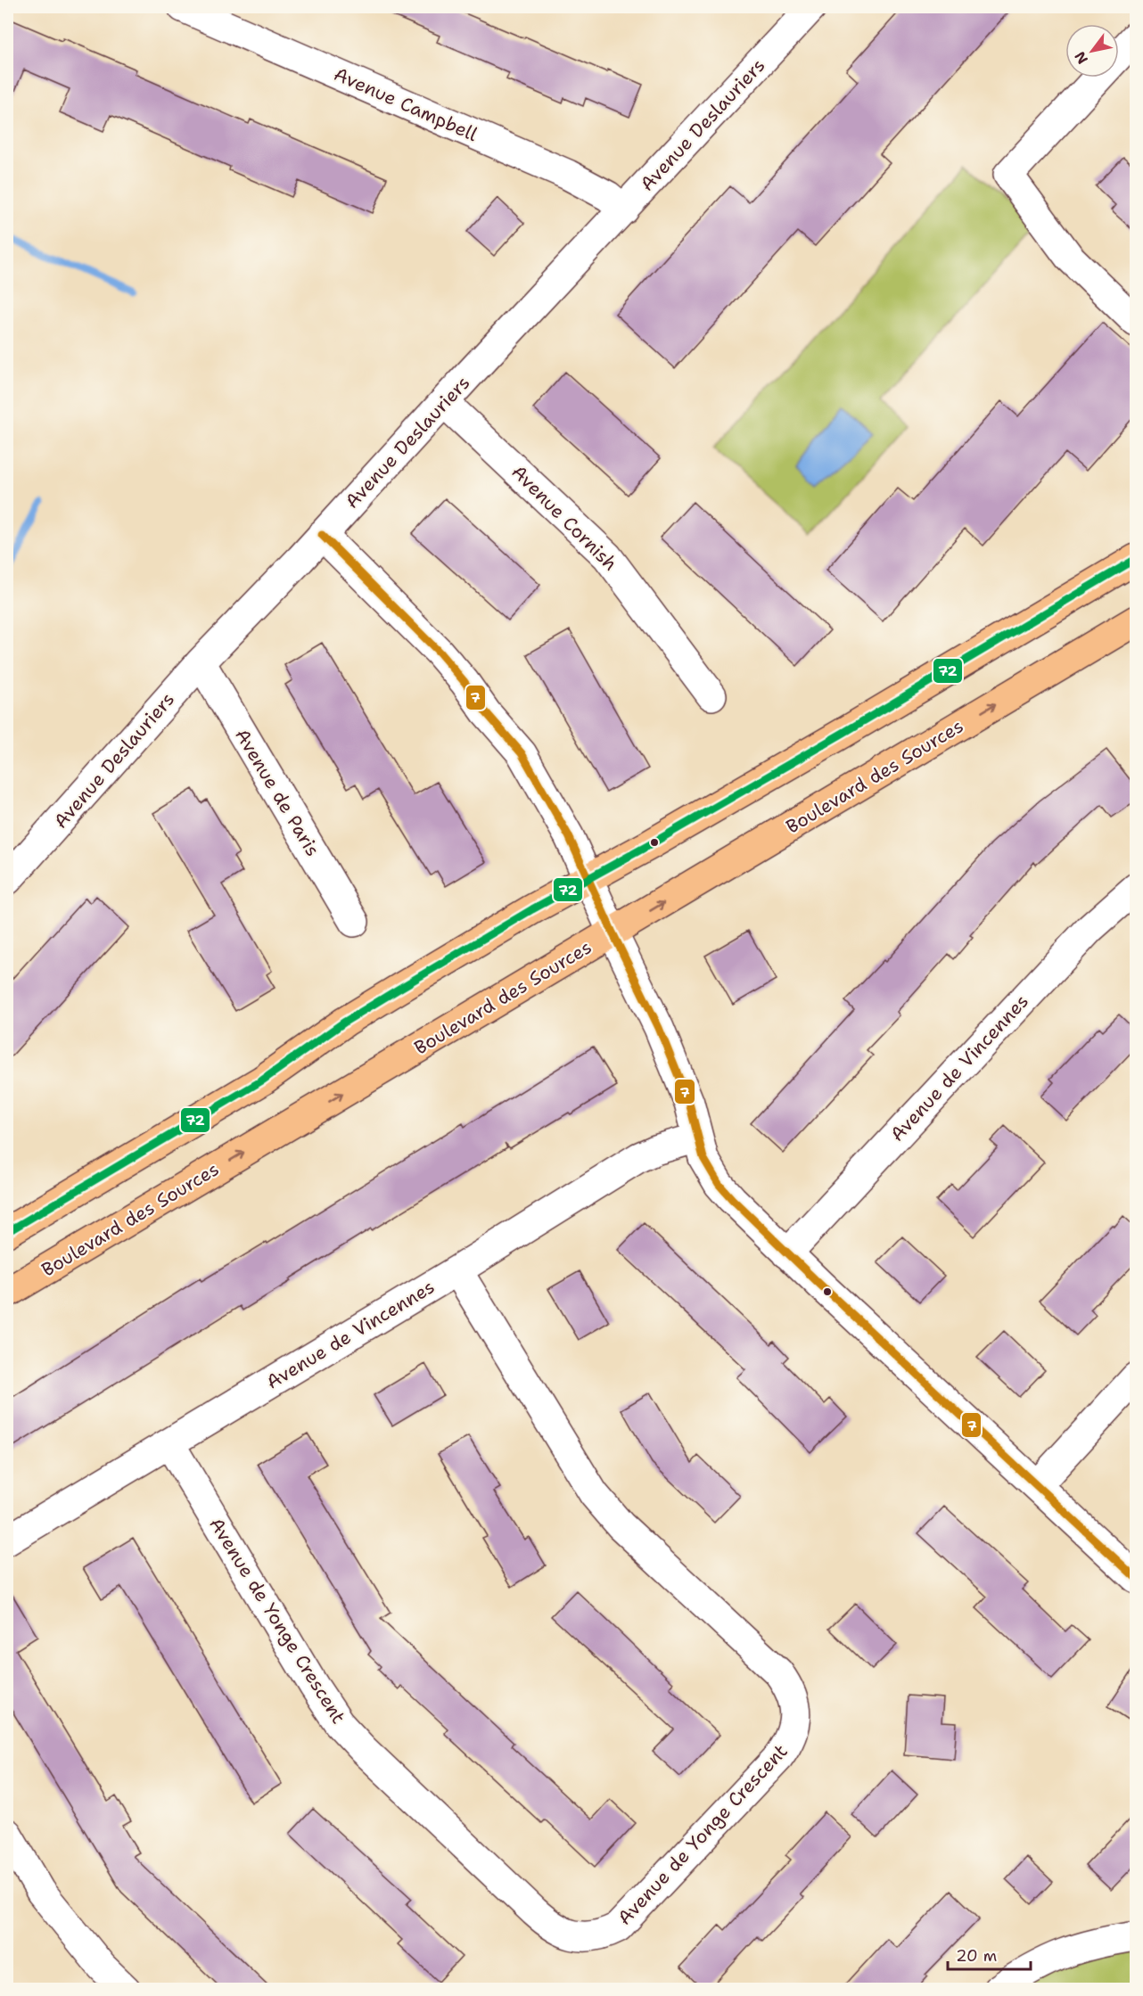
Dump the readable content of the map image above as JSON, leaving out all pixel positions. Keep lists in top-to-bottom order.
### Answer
{
  "streets": {
    "main road": ["Boulevard des Sources"],
    "street": [
      "Avenue Campbell",
      "Avenue Deslauriers",
      "Avenue Cornish",
      "Avenue de Paris",
      "Avenue de Vincennes",
      "Avenue de Yonge Crescent"
    ]
  },
  "crossings": [
    ["Avenue Campbell", "Avenue Deslauriers"],
    ["Avenue Deslauriers", "Avenue Cornish"],
    ["Avenue Deslauriers", "Avenue de Paris"],
    ["Avenue de Vincennes", "Avenue de Yonge Crescent"]
  ],
  "lines": ["transit line 7", "transit line 72"],
  "scale_bar": "20 m",
  "north": "bottom left"
}
